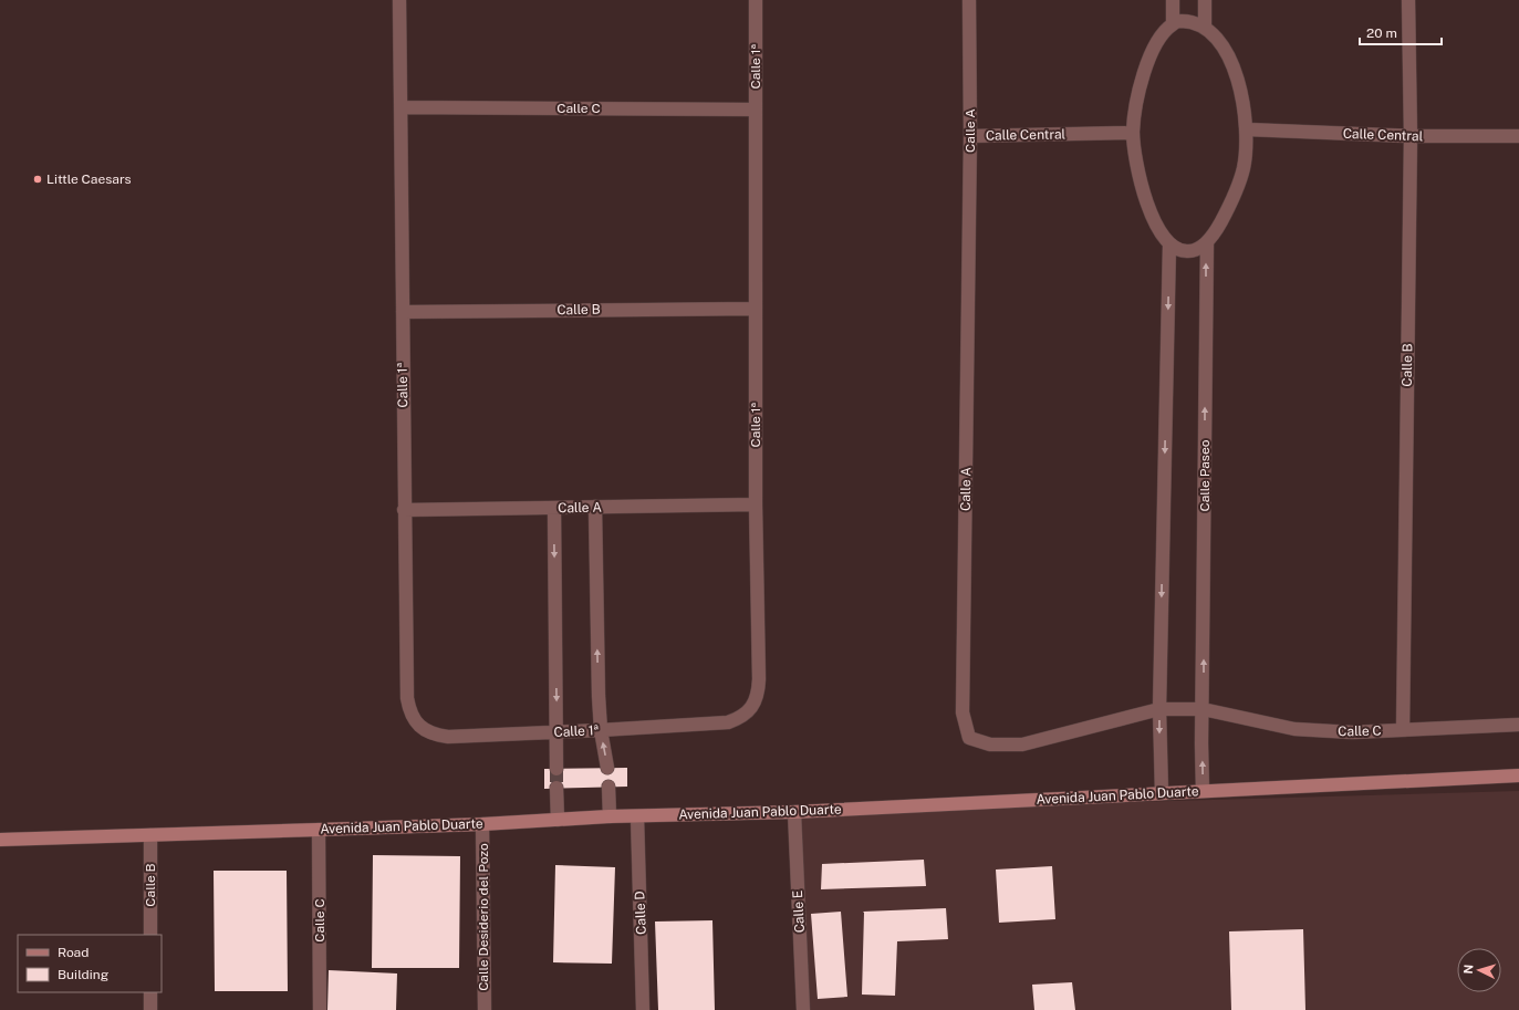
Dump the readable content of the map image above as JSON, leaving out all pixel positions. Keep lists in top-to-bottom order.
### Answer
{
  "streets": {
    "street": [
      "Calle 1ª",
      "Calle C",
      "Calle A",
      "Calle Central",
      "Calle B",
      "Calle Paseo",
      "Avenida Juan Pablo Duarte",
      "Calle E",
      "Calle D",
      "Calle Desiderio del Pozo"
    ]
  },
  "crossings": [
    ["Calle 1ª", "Calle C"],
    ["Calle 1ª", "Calle A"],
    ["Calle 1ª", "Calle B"],
    ["Calle C", "Calle A"],
    ["Calle C", "Calle B"],
    ["Calle C", "Calle Paseo"],
    ["Calle C", "Avenida Juan Pablo Duarte"],
    ["Calle A", "Calle Central"],
    ["Calle A", "Calle Paseo"],
    ["Calle Central", "Calle B"],
    ["Calle B", "Avenida Juan Pablo Duarte"],
    ["Calle Paseo", "Avenida Juan Pablo Duarte"],
    ["Avenida Juan Pablo Duarte", "Calle E"],
    ["Avenida Juan Pablo Duarte", "Calle D"],
    ["Avenida Juan Pablo Duarte", "Calle Desiderio del Pozo"]
  ],
  "places": ["Little Caesars"],
  "legend": ["Road", "Building"],
  "scale_bar": "20 m",
  "north": "left"
}
